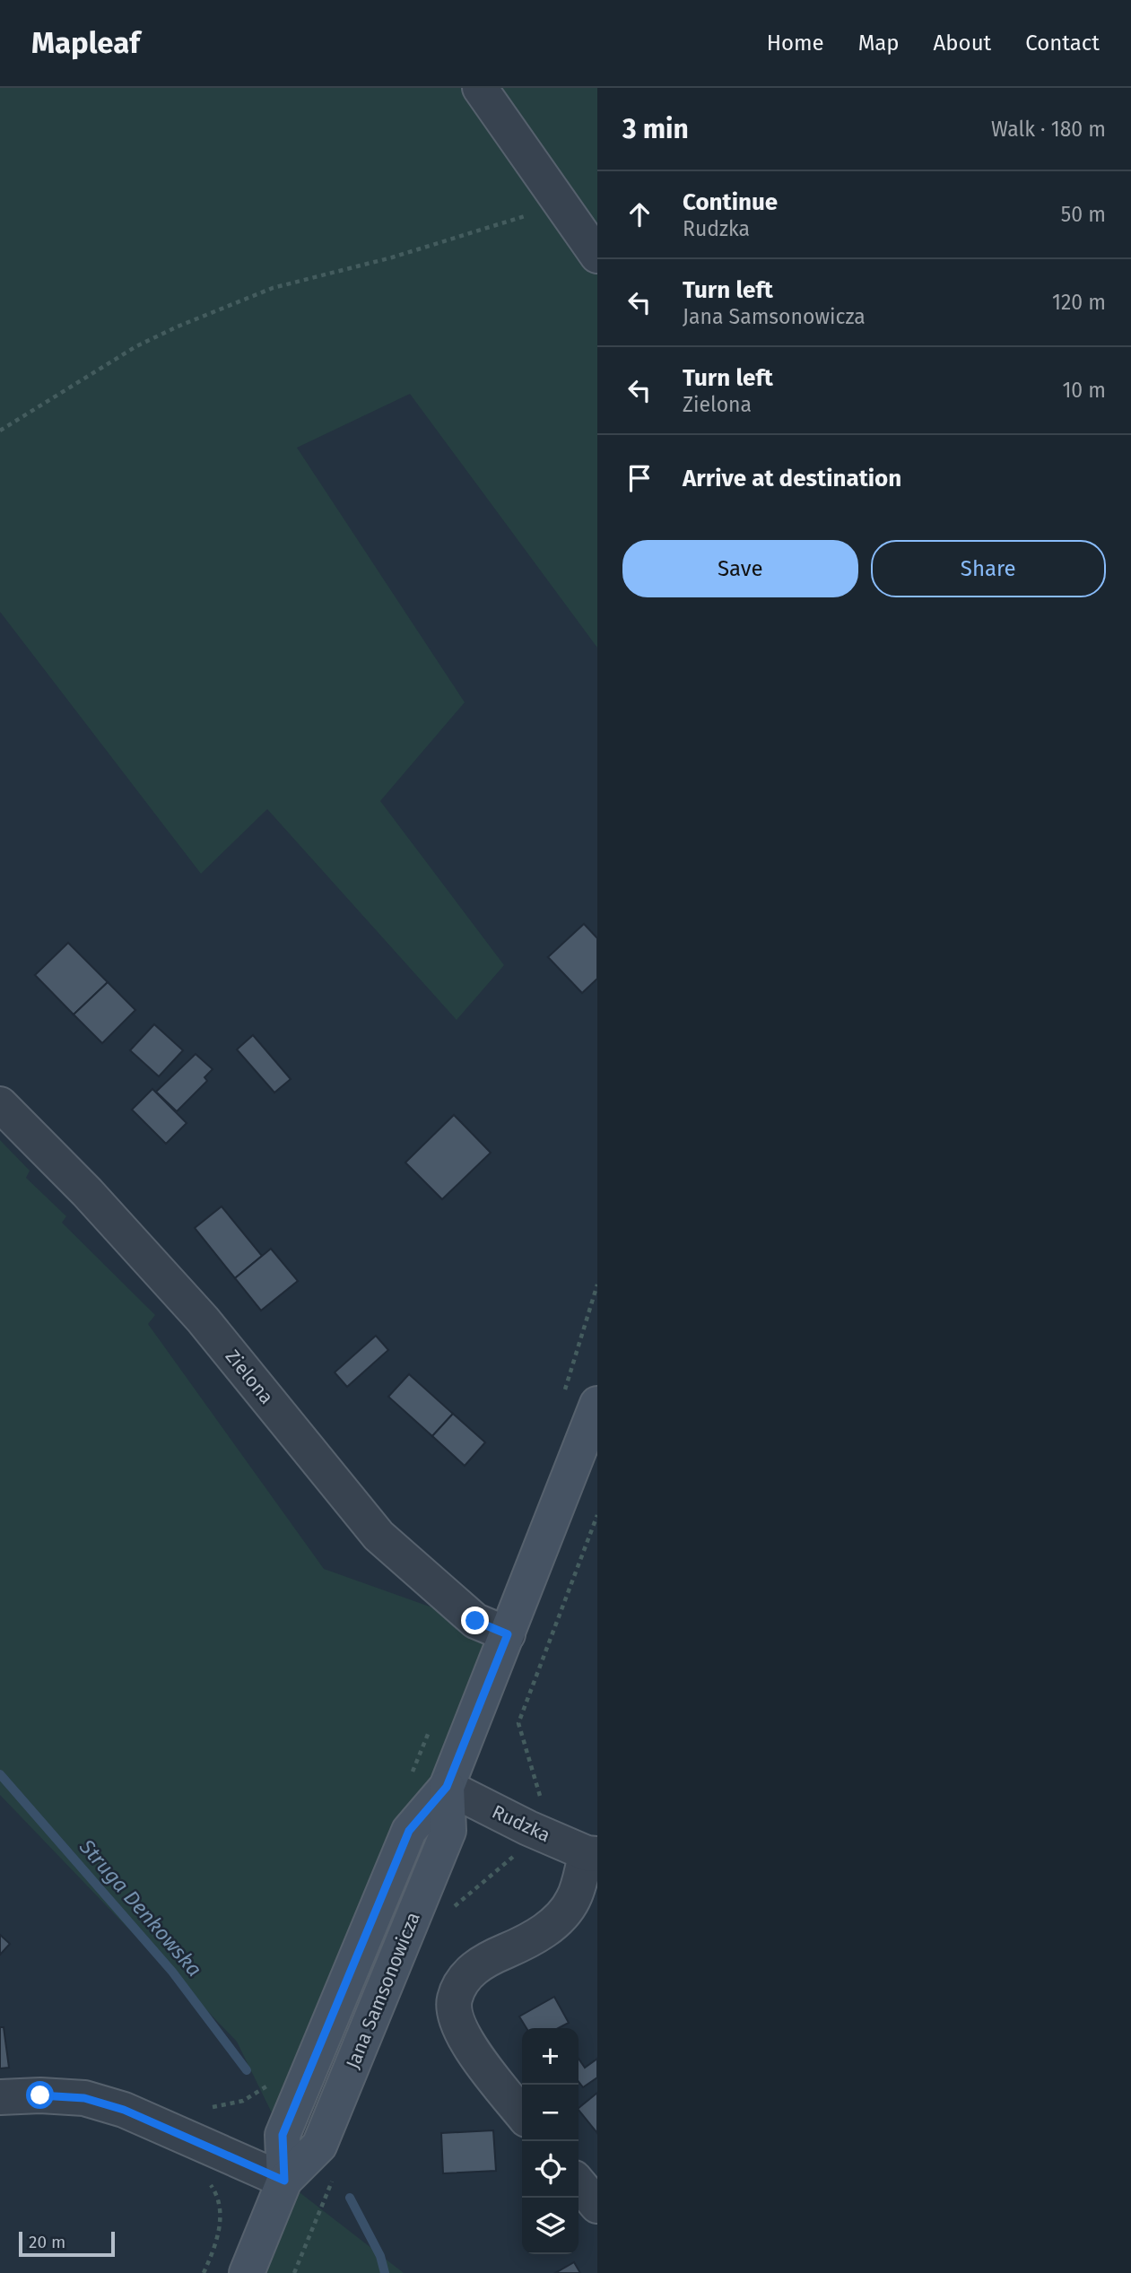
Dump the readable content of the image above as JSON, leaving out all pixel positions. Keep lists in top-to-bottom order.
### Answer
{
  "streets": {
    "main road": ["Jana Samsonowicza"],
    "street": ["Zielona", "Rudzka"]
  },
  "crossings": [
    ["Zielona", "Jana Samsonowicza"],
    ["Rudzka", "Jana Samsonowicza"]
  ],
  "water": ["Struga Denkowska"],
  "scale_bar": "20 m",
  "page": {
    "header": "Mapleaf",
    "nav": [
      "Home",
      "Map",
      "About",
      "Contact"
    ],
    "heading": ["3 min", "Walk · 180 m"],
    "list": [
      ["Continue", "Rudzka", "50 m"],
      ["Turn left", "Jana Samsonowicza", "120 m"],
      ["Turn left", "Zielona", "10 m"],
      "Arrive at destination"
    ],
    "buttons": ["Save", "Share"],
    "map_buttons": ["+", "−"],
    "scale": "20 m"
  }
}
